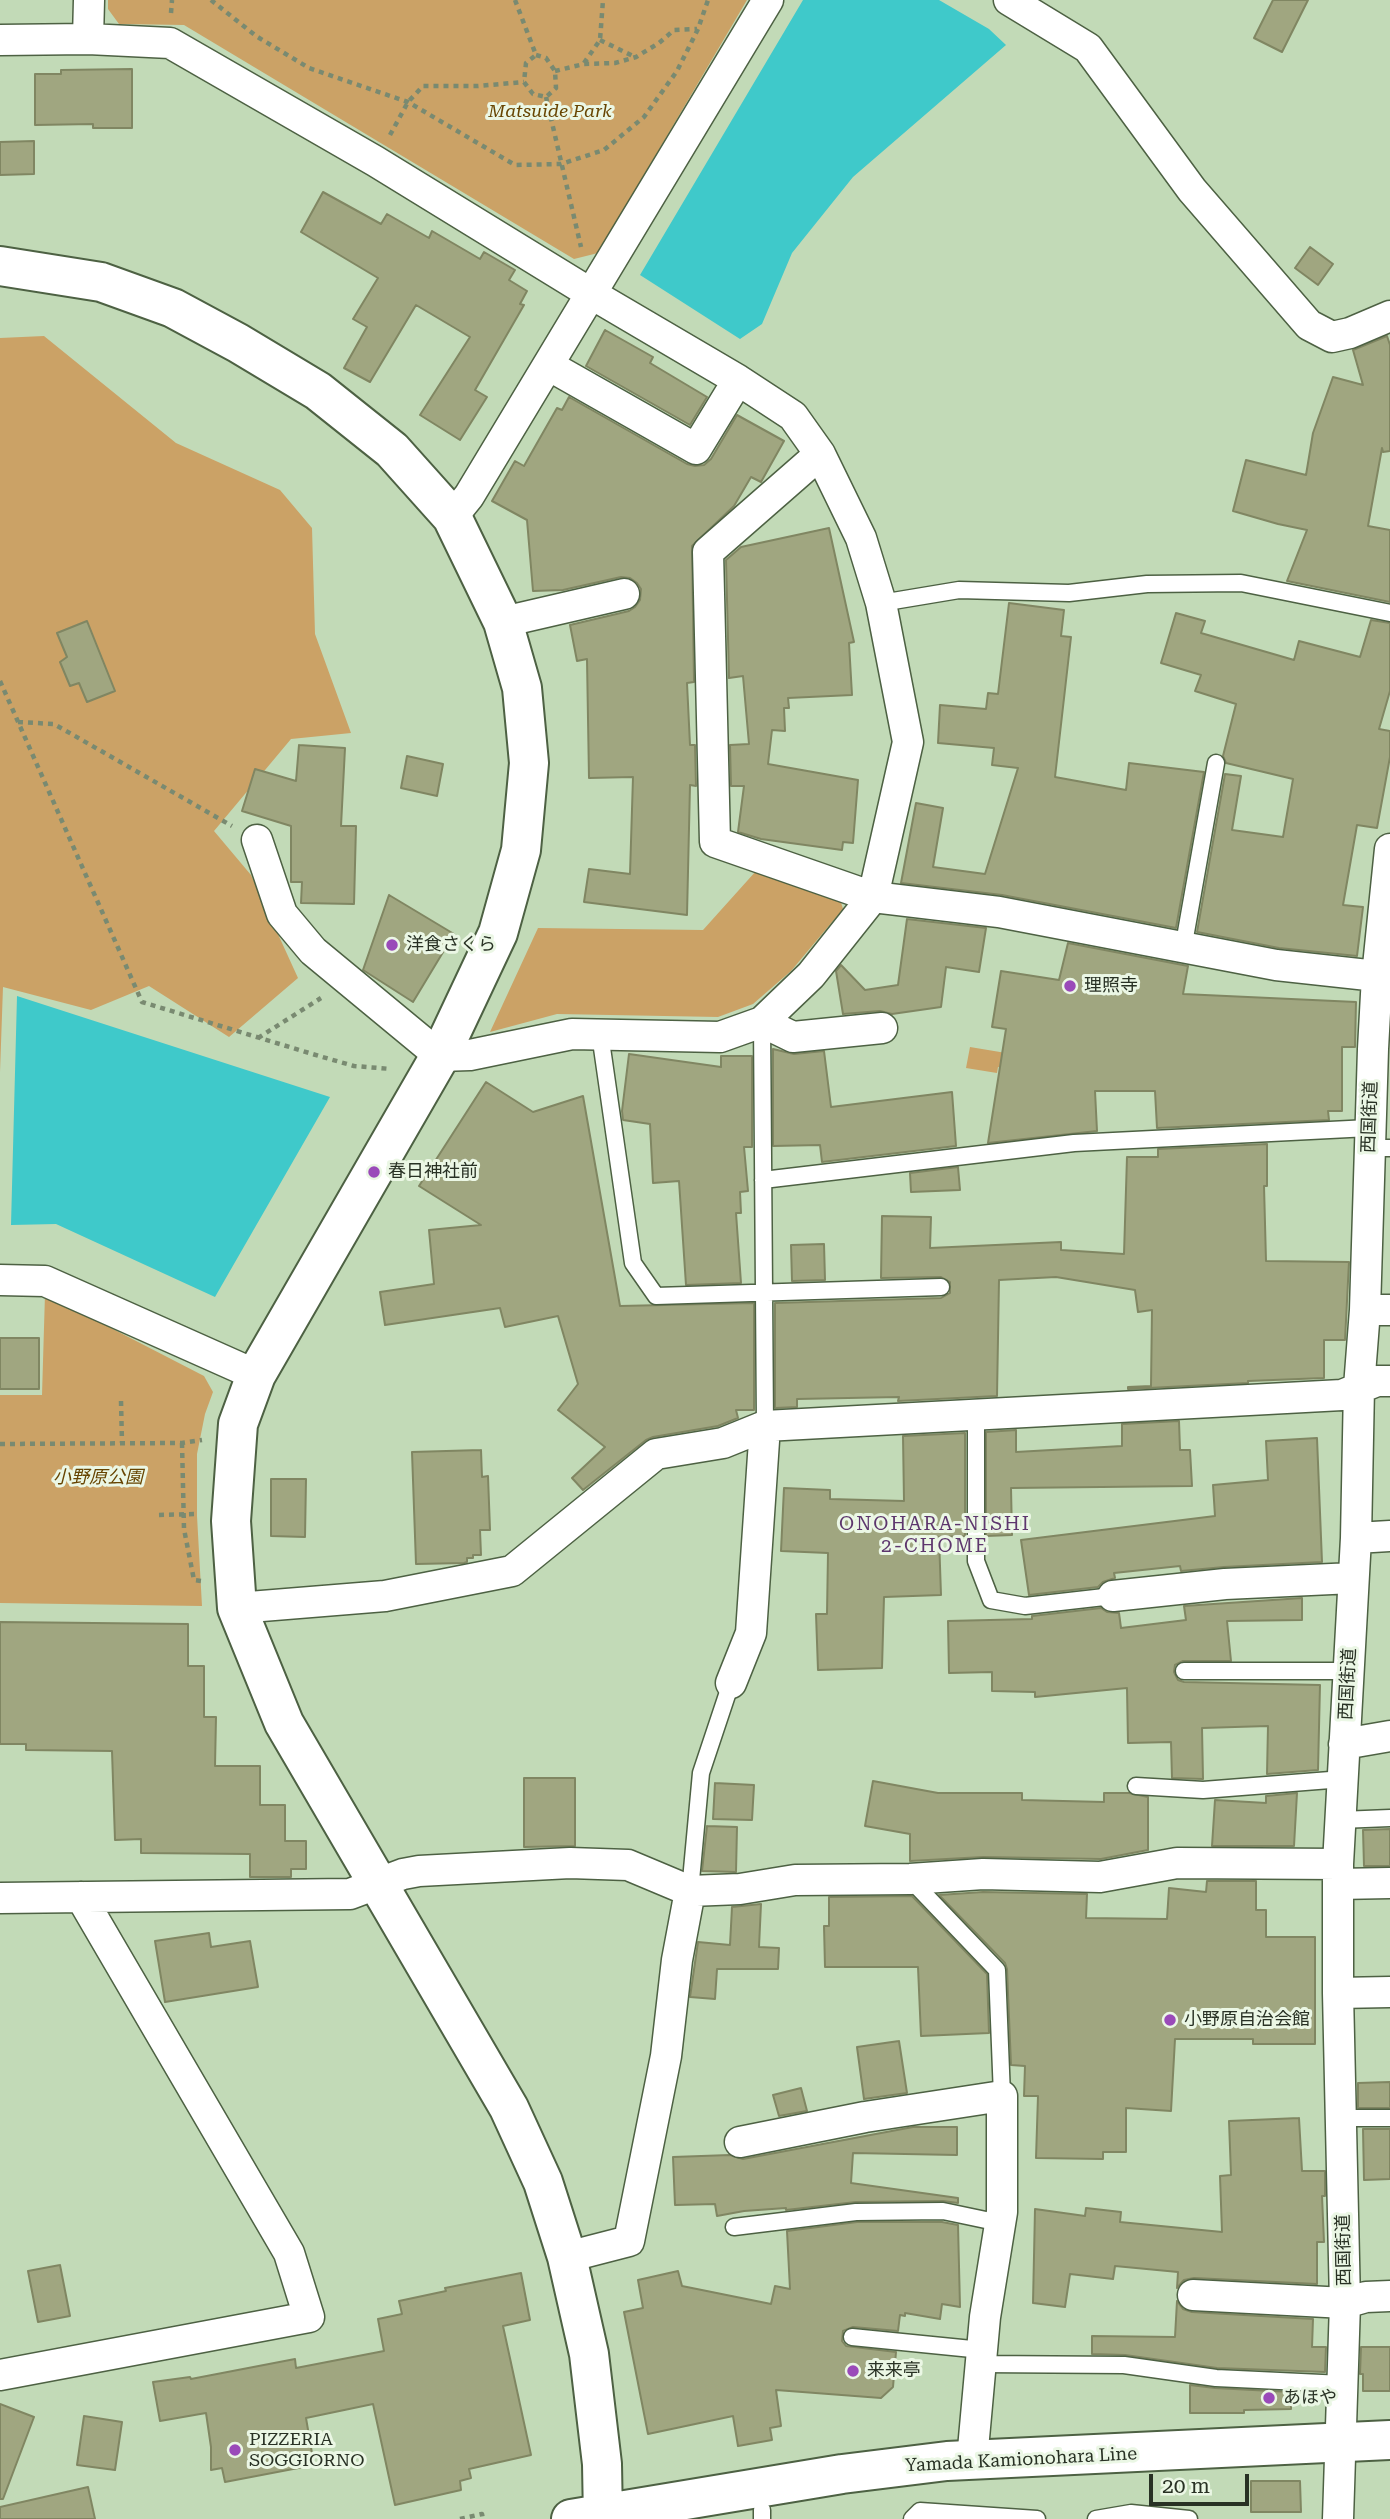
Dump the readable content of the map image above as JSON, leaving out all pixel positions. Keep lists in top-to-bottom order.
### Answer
{
  "streets": {
    "street": ["西国街道", "Yamada Kamionohara Line"]
  },
  "crossings": [
    ["西国街道", "Yamada Kamionohara Line"]
  ],
  "districts": ["ONOHARA-NISHI 2-CHOME"],
  "parks": ["Matsuide Park", "小野原公園"],
  "places": [
    "洋食さくら",
    "理照寺",
    "春日神社前",
    "小野原自治会館",
    "来来亭",
    "あほや",
    "PIZZERIA SOGGIORNO"
  ],
  "scale_bar": "20 m"
}
